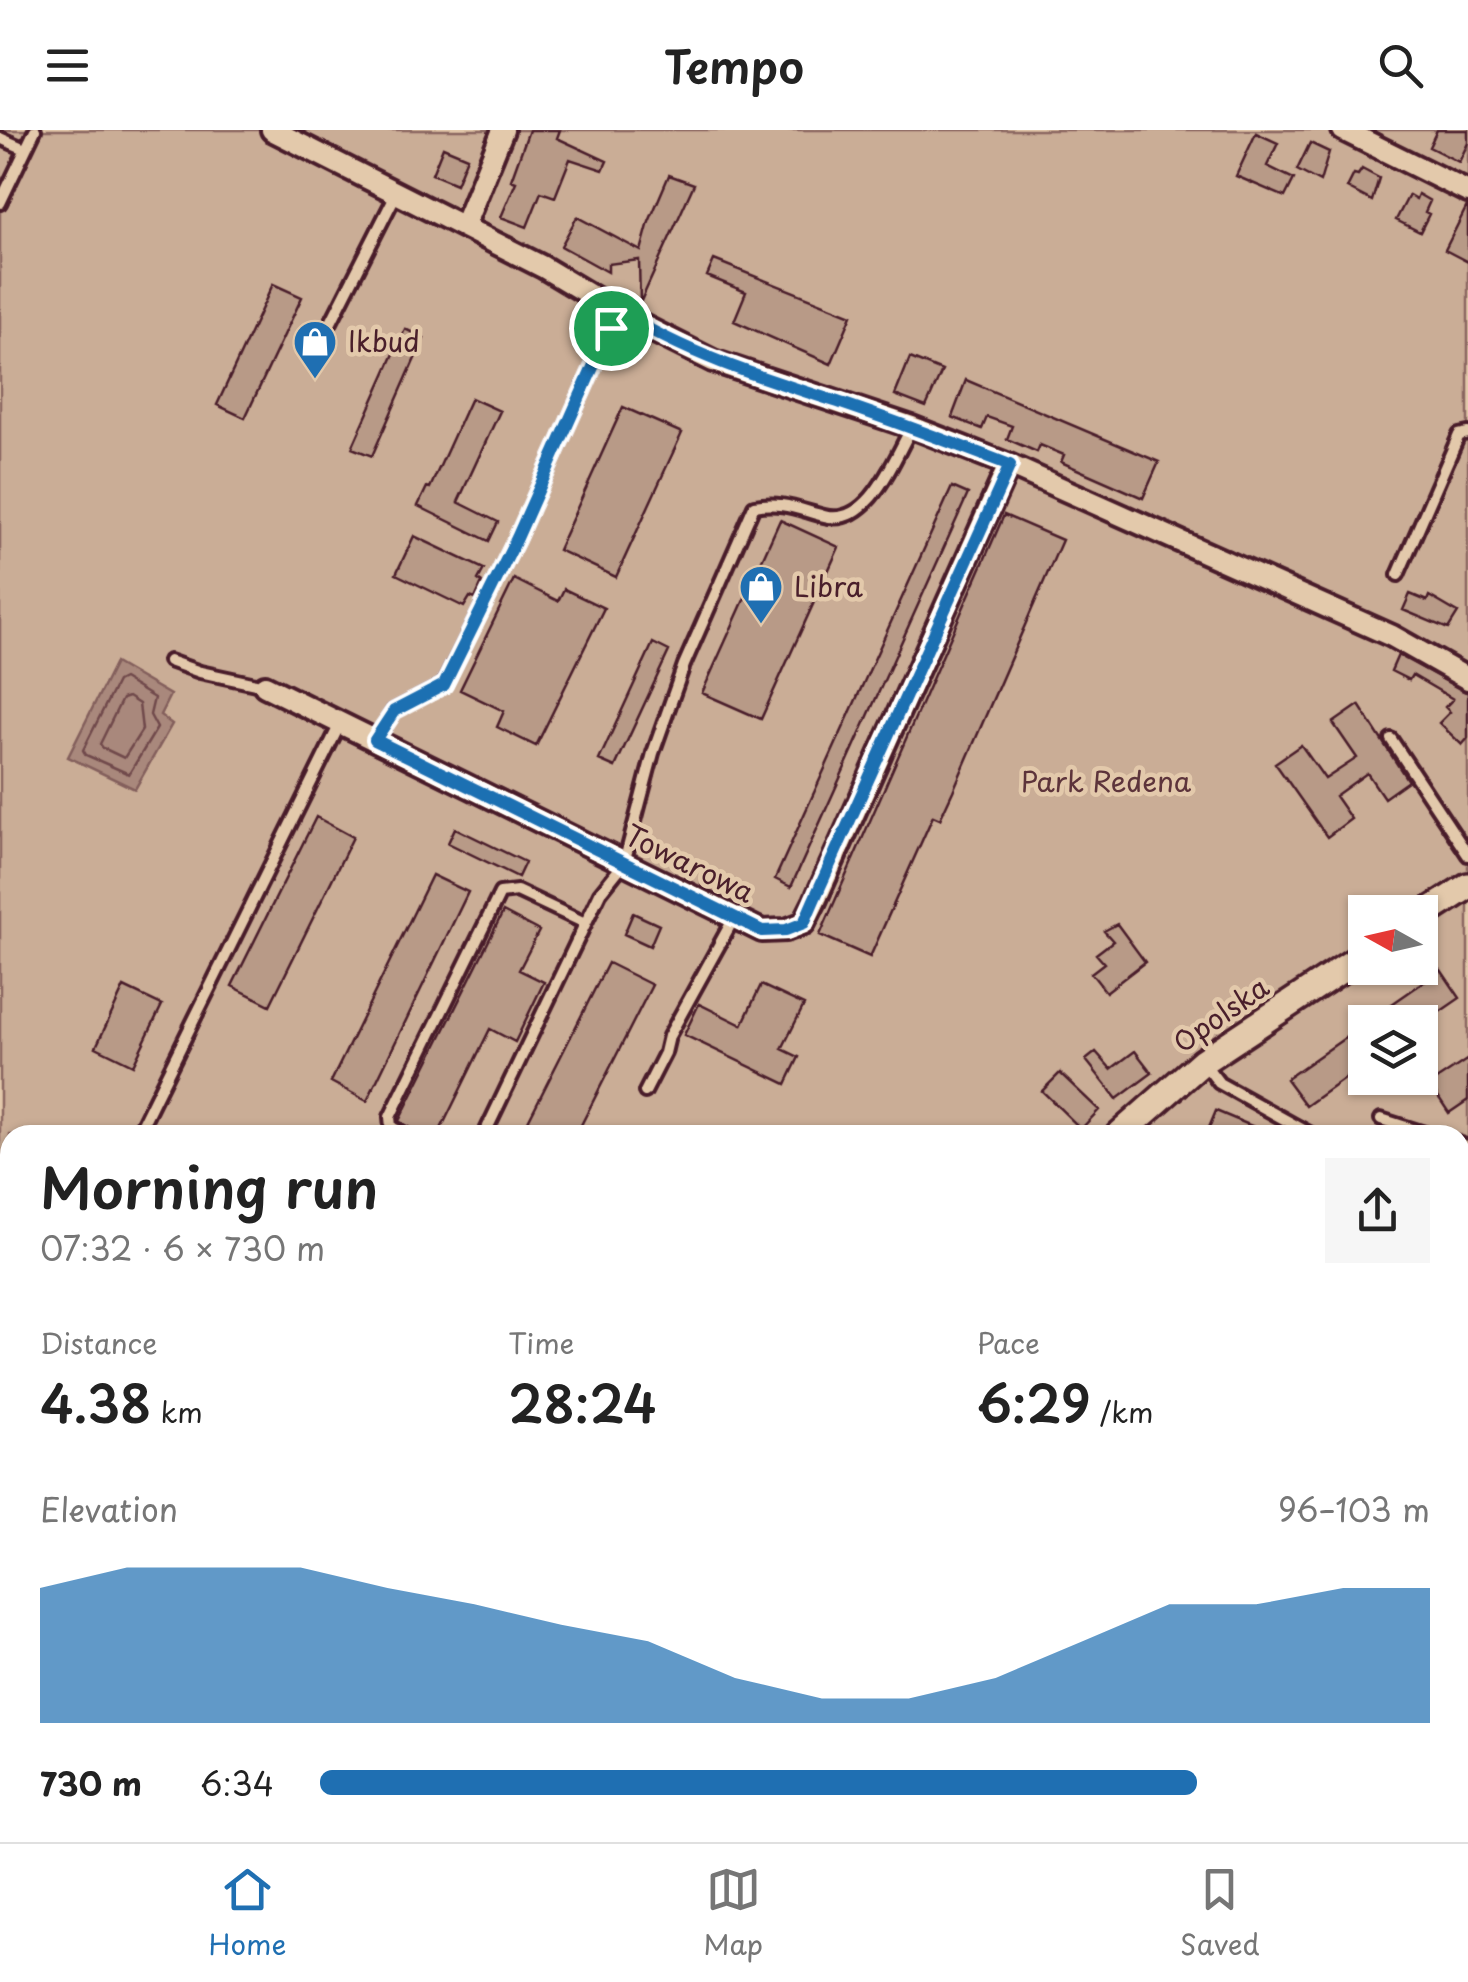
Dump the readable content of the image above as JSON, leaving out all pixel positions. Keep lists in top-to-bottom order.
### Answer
{
  "streets": {
    "street": ["Towarowa", "Opolska"]
  },
  "parks": ["Park Redena"],
  "places": {
    "shop": ["Ikbud", "Libra"]
  },
  "north": "left",
  "page": {
    "header": "Tempo",
    "heading": ["Morning run", "07:32 · 6 × 730 m"],
    "stats": [
      ["Distance", "4.38 km"],
      ["Time", "28:24"],
      ["Pace", "6:29 /km"]
    ],
    "chart": ["Elevation", "96–103 m"],
    "list": [
      {
        "name": "730 m",
        "note": "6:34"
      }
    ],
    "tabs": ["Home", "Map", "Saved"]
  }
}
